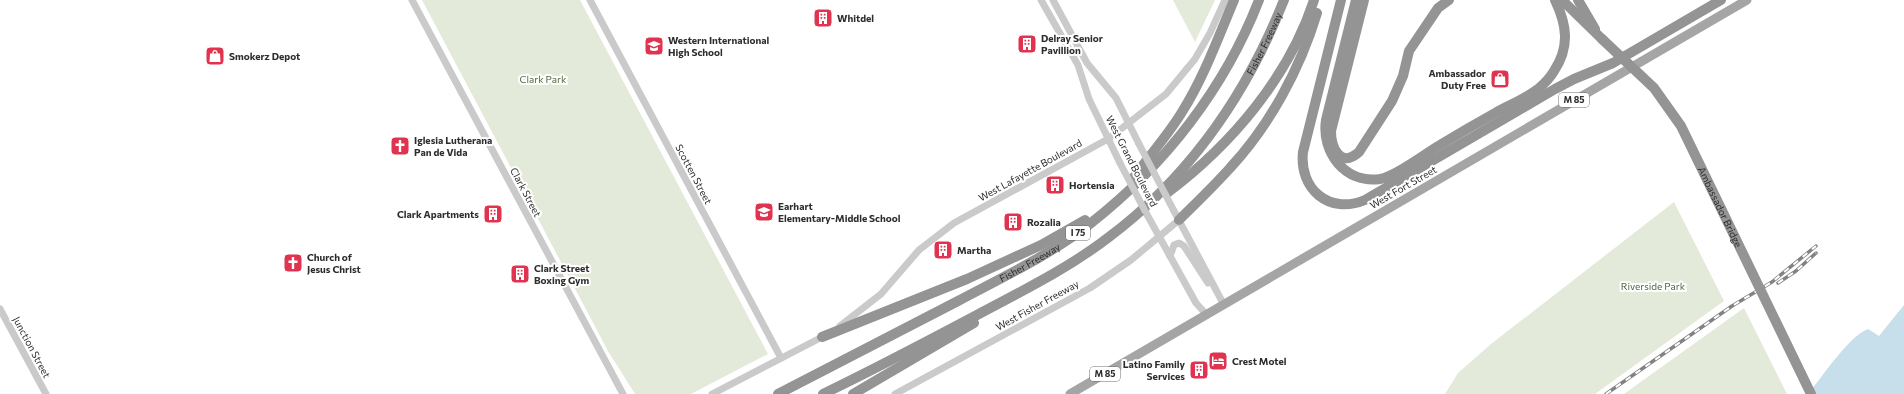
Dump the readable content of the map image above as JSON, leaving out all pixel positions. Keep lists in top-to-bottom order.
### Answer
{
  "streets": {
    "highway": ["Fisher Freeway", "Ambassador Bridge", "I 75"],
    "main road": ["M 85", "West Fort Street"],
    "street": [
      "West Grand Boulevard",
      "West Lafayette Boulevard",
      "Scotten Street",
      "Clark Street",
      "West Fisher Freeway",
      "Junction Street"
    ]
  },
  "crossings": [
    ["West Grand Boulevard", "West Lafayette Boulevard"],
    ["West Grand Boulevard", "West Fort Street"],
    ["West Grand Boulevard", "West Fisher Freeway"]
  ],
  "parks": ["Clark Park", "Riverside Park"],
  "places": {
    "building": [
      "Whitdel",
      "Delray Senior Pavillion",
      "Hortensia",
      "Clark Apartments",
      "Rozalia",
      "Martha",
      "Clark Street Boxing Gym",
      "Latino Family Services"
    ],
    "school or university": ["Western International High School", "Earhart Elementary-Middle School"],
    "shop": ["Smokerz Depot", "Ambassador Duty Free"],
    "church": ["Iglesia Lutherana Pan de Vida", "Church of Jesus Christ"],
    "hotel": ["Crest Motel"]
  }
}
